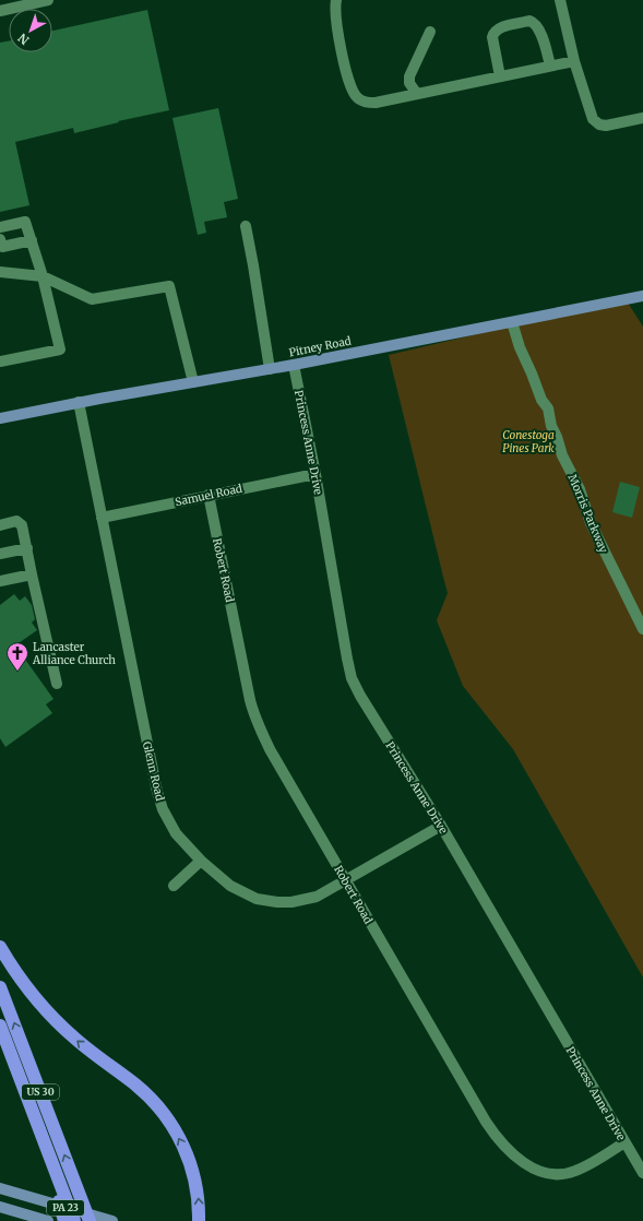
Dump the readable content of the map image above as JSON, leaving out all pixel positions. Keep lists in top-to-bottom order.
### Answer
{
  "streets": {
    "highway": ["US 30"],
    "main road": ["Pitney Road", "PA 23"],
    "street": [
      "Princess Anne Drive",
      "Samuel Road",
      "Morris Parkway",
      "Robert Road",
      "Glenn Road"
    ]
  },
  "crossings": [
    ["Pitney Road", "Princess Anne Drive"],
    ["Pitney Road", "Morris Parkway"],
    ["Pitney Road", "Glenn Road"],
    ["Princess Anne Drive", "Samuel Road"],
    ["Princess Anne Drive", "Robert Road"],
    ["Princess Anne Drive", "Glenn Road"],
    ["Samuel Road", "Robert Road"],
    ["Samuel Road", "Glenn Road"],
    ["Robert Road", "Glenn Road"]
  ],
  "parks": ["Conestoga Pines Park"],
  "places": {
    "church": ["Lancaster Alliance Church"]
  },
  "north": "bottom left"
}
